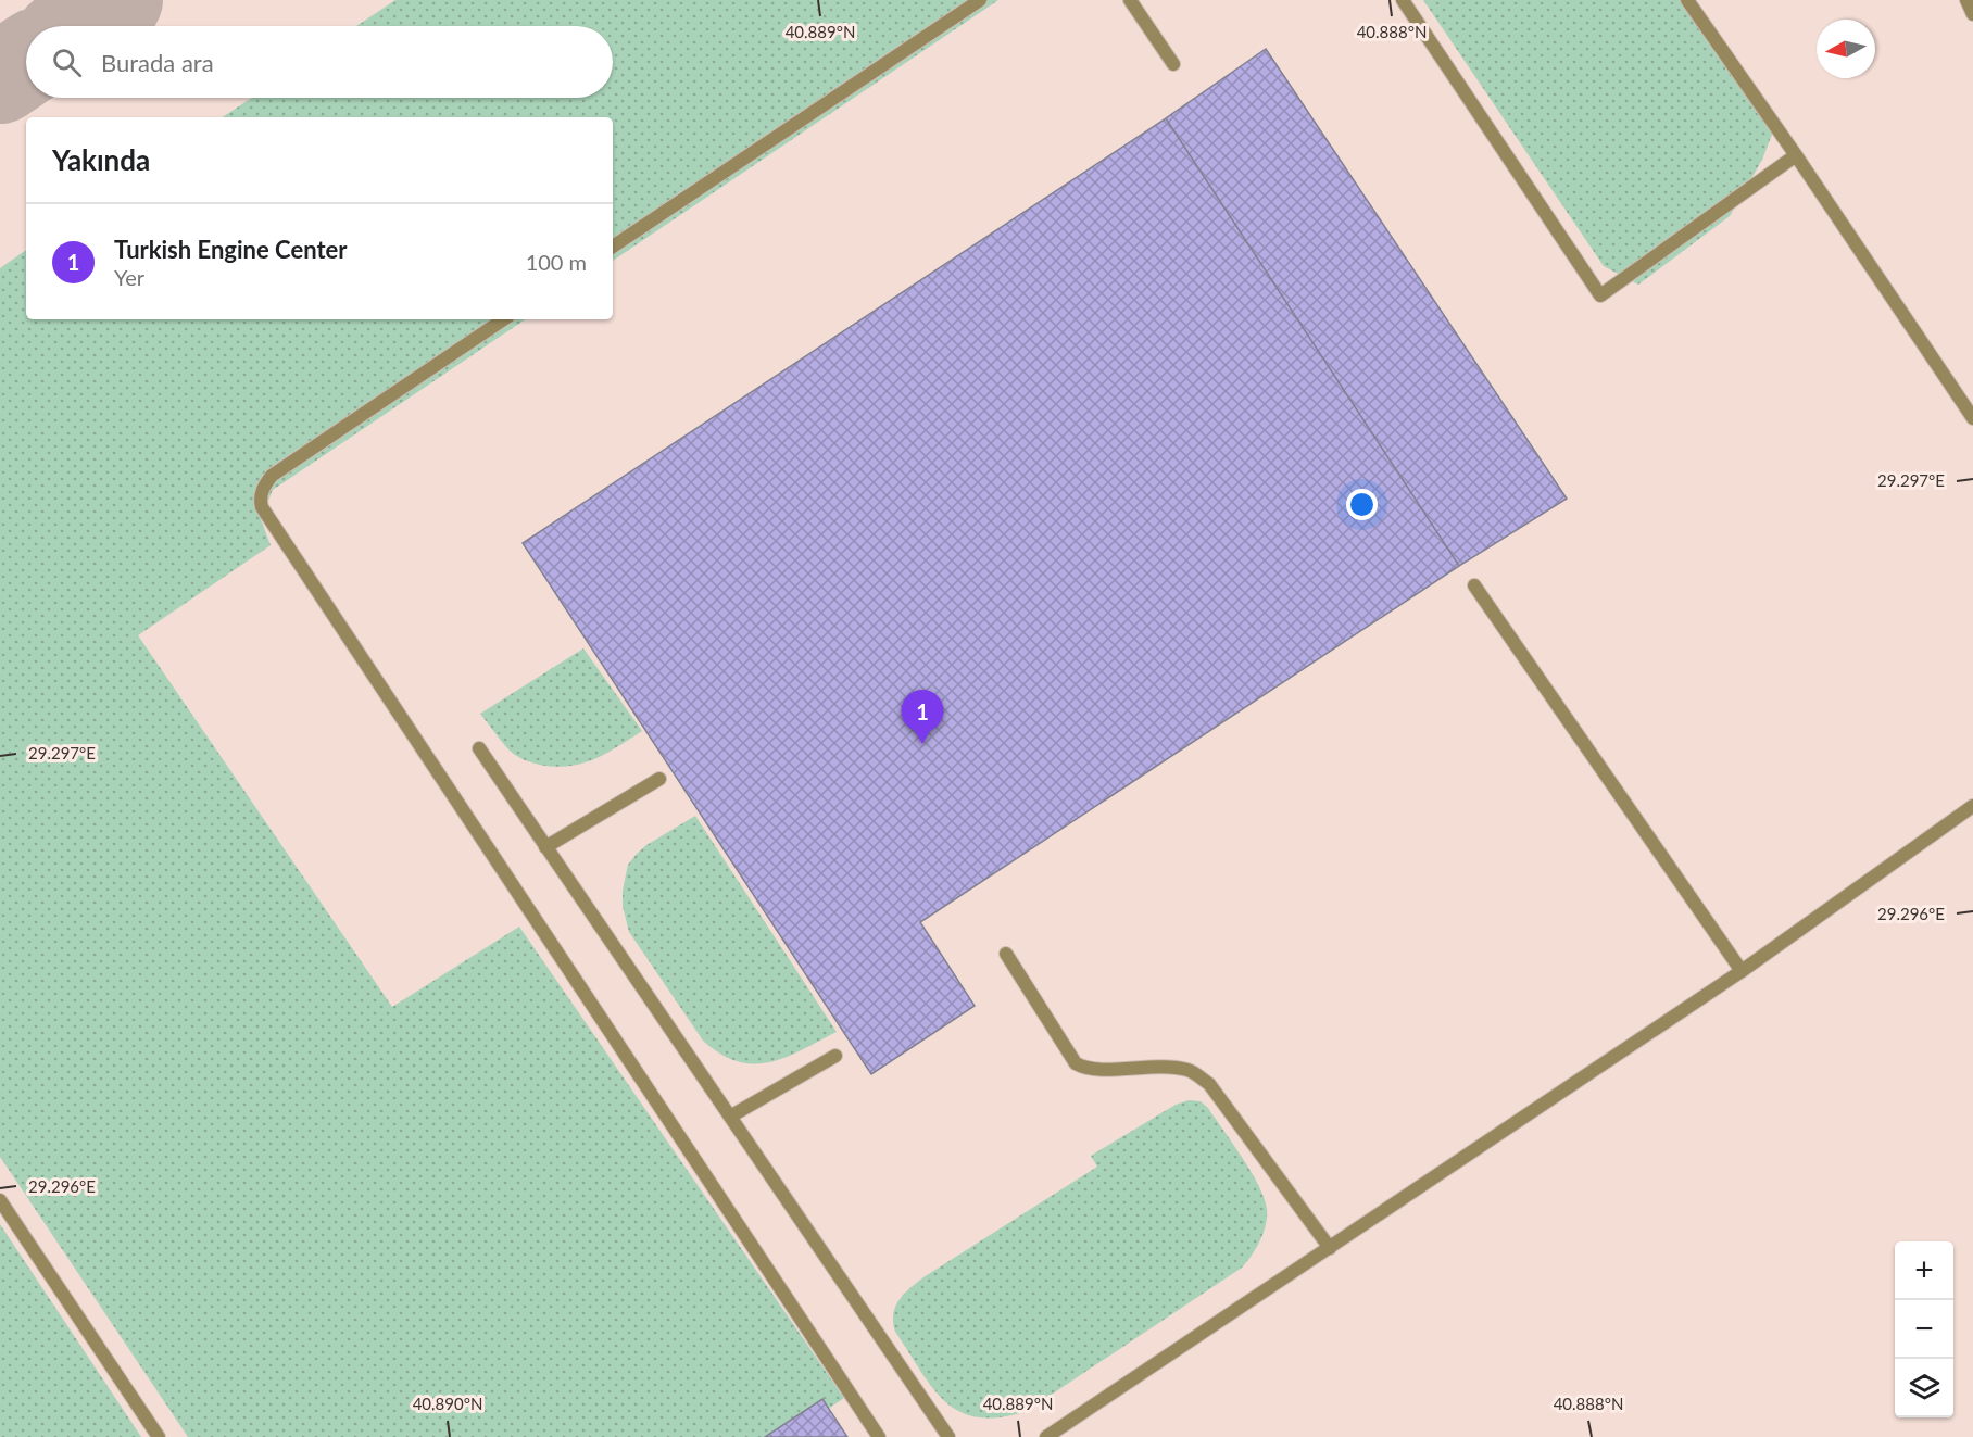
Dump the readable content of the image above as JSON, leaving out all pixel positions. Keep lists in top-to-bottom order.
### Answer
{
  "north": "left",
  "page": {
    "search": "Burada ara",
    "heading": "Yakında",
    "list": [
      {
        "mark": "1",
        "name": "Turkish Engine Center",
        "note": "Yer",
        "value": "100 m"
      }
    ],
    "pins": "1",
    "map_buttons": ["+", "−"]
  },
  "coordinates": [
    "40.889°N",
    "40.888°N",
    "29.297°E",
    "29.296°E",
    "40.890°N"
  ]
}
